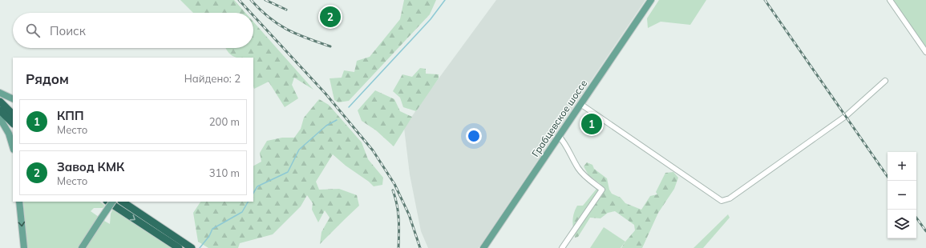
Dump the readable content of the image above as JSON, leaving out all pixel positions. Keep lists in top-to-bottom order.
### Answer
{
  "streets": {
    "main road": ["Грабцевское шоссе"]
  },
  "page": {
    "pins": ["2", "1"],
    "search": "Поиск",
    "heading": ["Рядом", "Найдено: 2"],
    "list": [
      {
        "mark": "1",
        "name": "КПП",
        "note": "Место",
        "value": "200 m"
      },
      {
        "mark": "2",
        "name": "Завод КМК",
        "note": "Место",
        "value": "310 m"
      }
    ],
    "map_buttons": ["+", "−"]
  }
}
